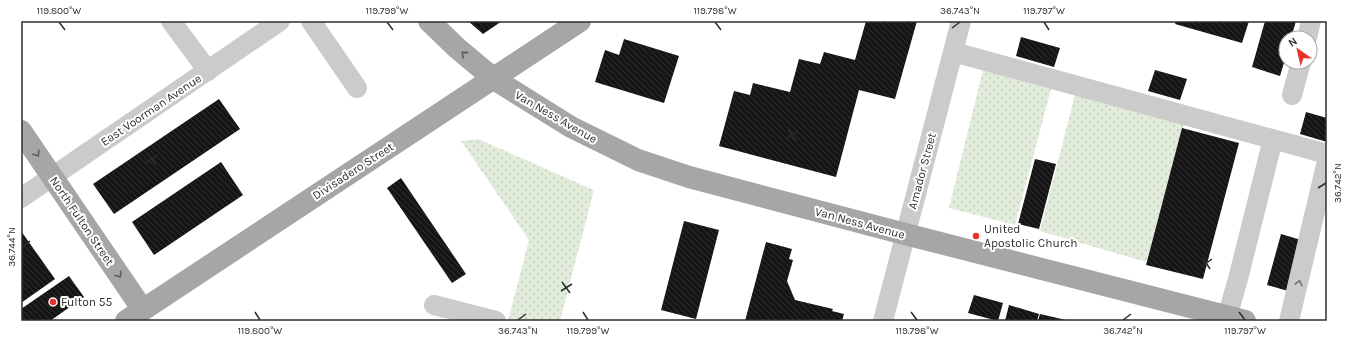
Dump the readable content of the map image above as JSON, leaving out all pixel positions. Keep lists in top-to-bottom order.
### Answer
{
  "streets": {
    "main road": ["Van Ness Avenue", "Divisadero Street", "North Fulton Street"],
    "street": ["East Voorman Avenue", "Amador Street"]
  },
  "crossings": [
    ["East Voorman Avenue", "North Fulton Street"],
    ["Van Ness Avenue", "Divisadero Street"],
    ["Van Ness Avenue", "Amador Street"],
    ["Divisadero Street", "North Fulton Street"]
  ],
  "one_way": ["North Fulton Street"],
  "places": ["United Apostolic Church", "Fulton 55"],
  "north": "top left",
  "coordinates": [
    "119.800°W",
    "119.799°W",
    "119.798°W",
    "36.743°N",
    "119.797°W",
    "36.742°N",
    "36.744°N"
  ]
}
